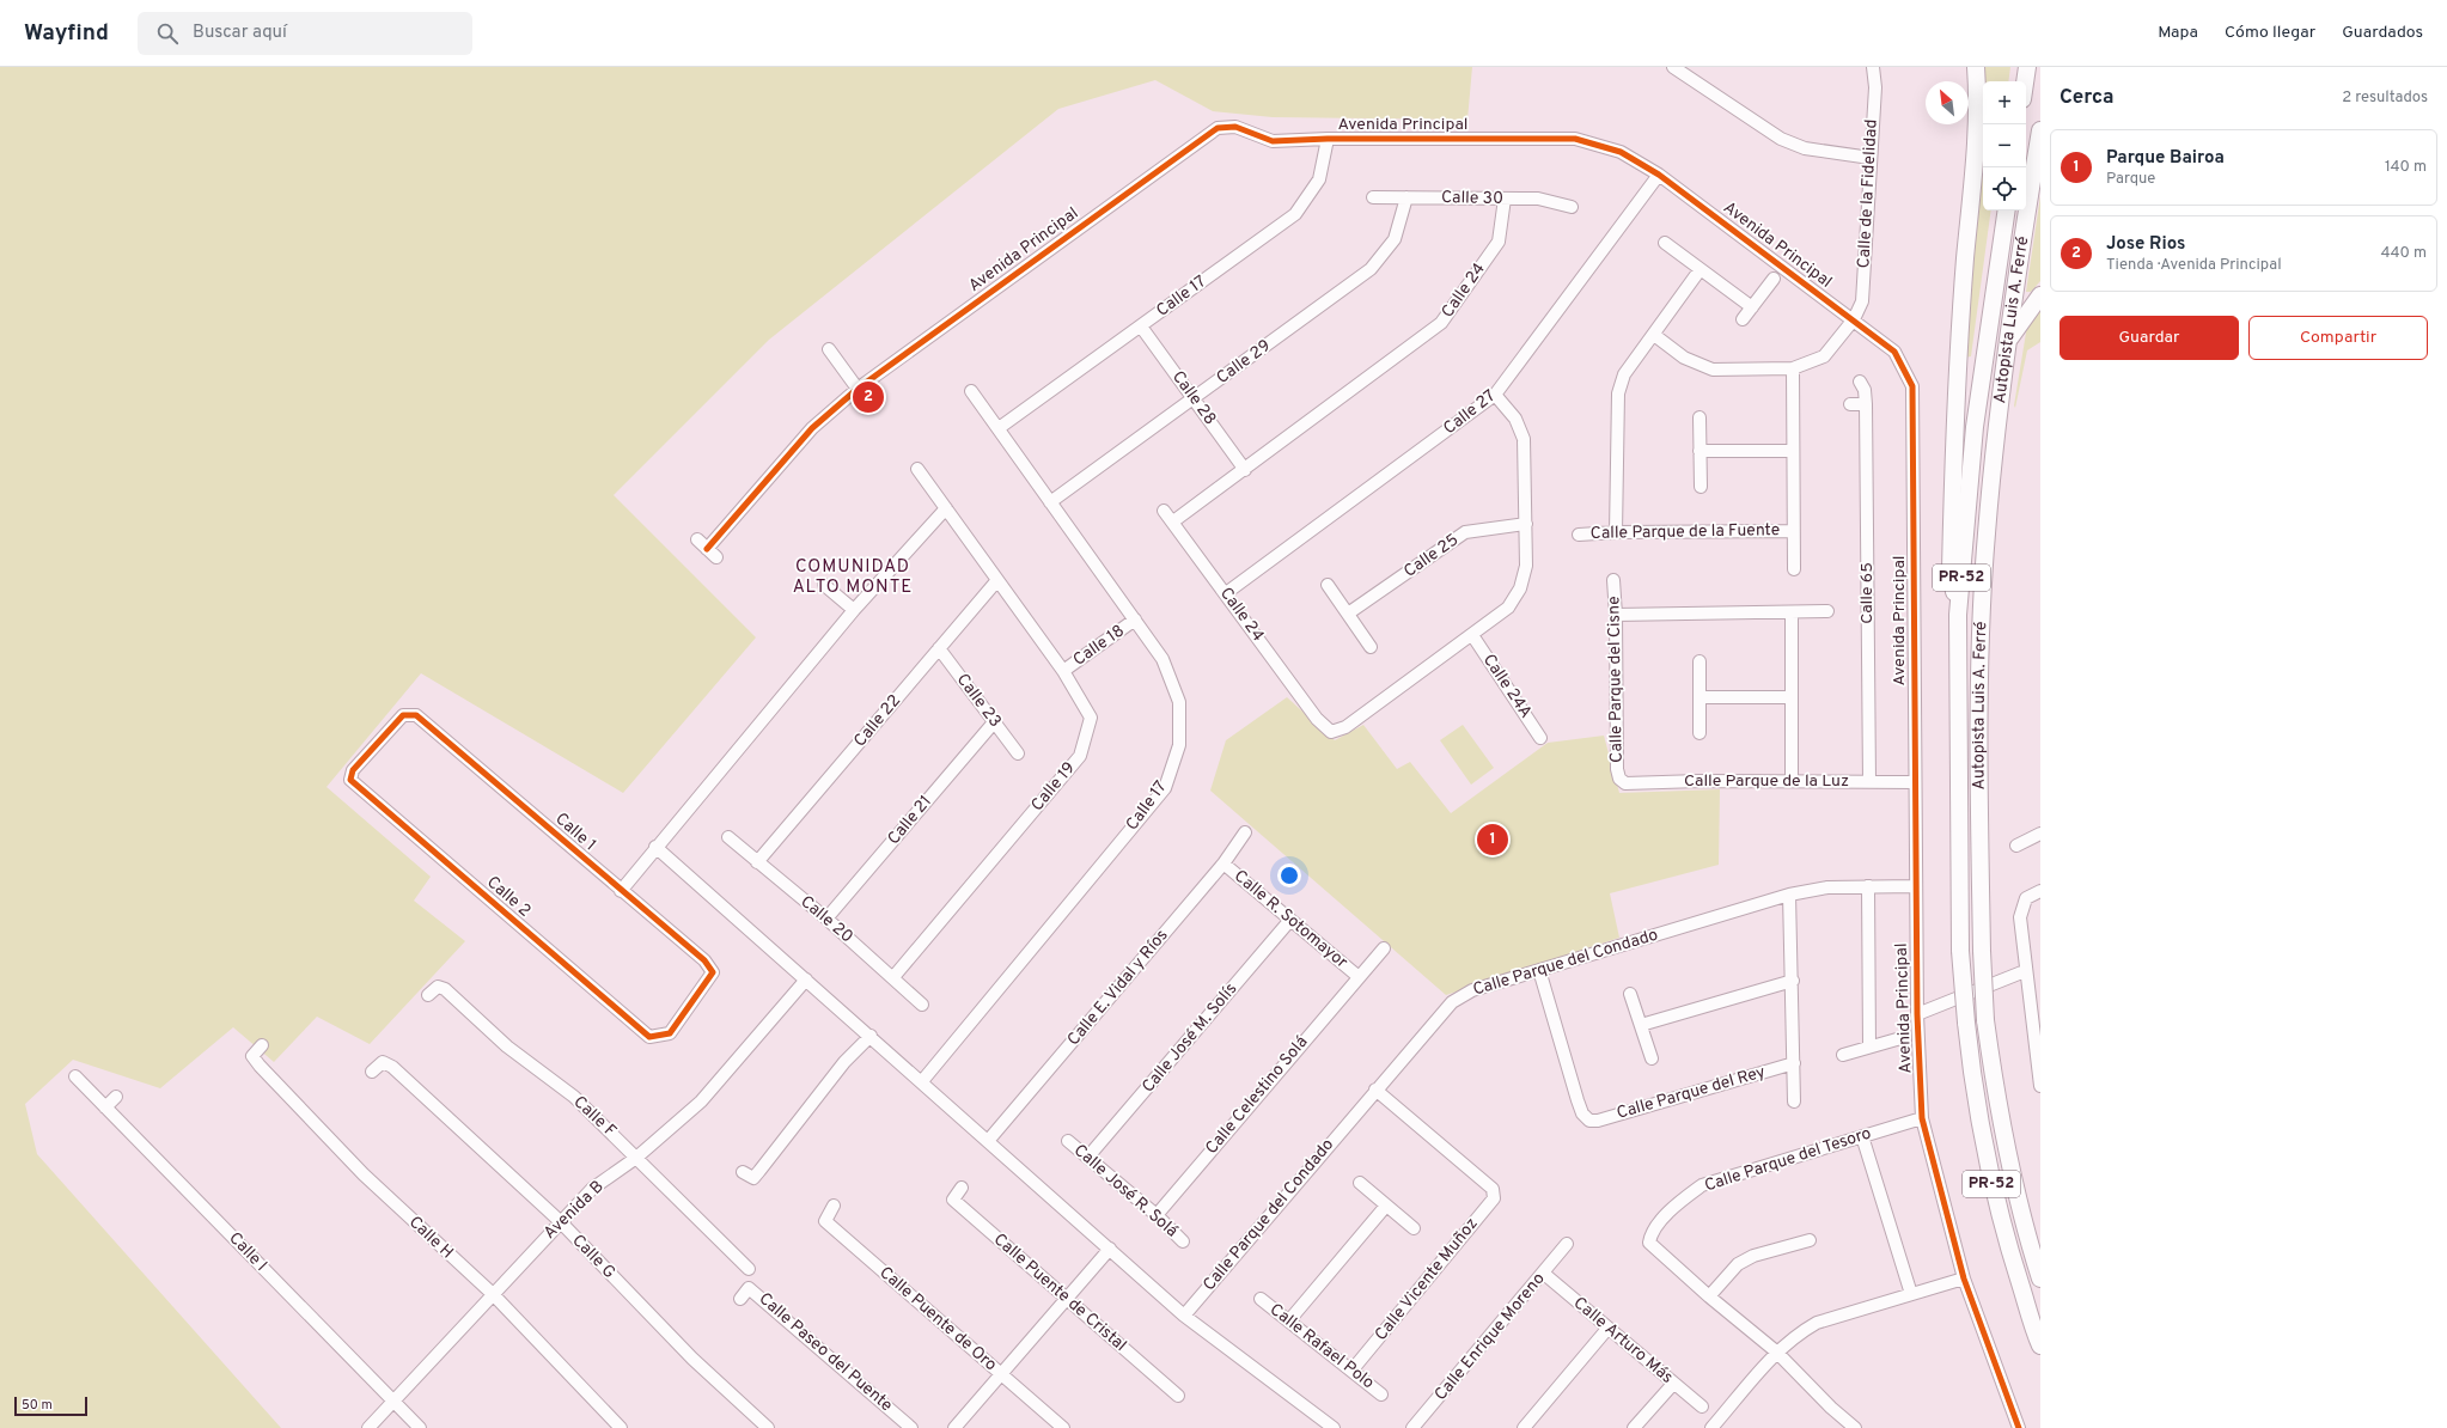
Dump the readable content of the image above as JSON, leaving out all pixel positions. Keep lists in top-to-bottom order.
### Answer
{
  "streets": {
    "highway": ["Autopista Luis A. Ferré", "PR-52"],
    "street": [
      "Avenida Principal",
      "Calle de la Fidelidad",
      "Calle 30",
      "Calle 24",
      "Calle 17",
      "Calle 29",
      "Calle 28",
      "Calle 27",
      "Calle Parque de la Fuente",
      "Calle 25",
      "Calle 65",
      "Calle 18",
      "Calle Parque del Cisne",
      "Calle 24A",
      "Calle 23",
      "Calle 22",
      "Calle Parque de la Luz",
      "Calle 19",
      "Calle 21",
      "Calle 1",
      "Calle 2",
      "Calle 20",
      "Calle R. Sotomayor",
      "Calle Parque del Condado",
      "Calle E. Vidal y Ríos",
      "Calle José M. Solís",
      "Calle Parque del Rey",
      "Calle Celestino Solá",
      "Calle F",
      "Calle Parque del Tesoro",
      "Calle José R. Solá",
      "Avenida B",
      "Calle H",
      "Calle I",
      "Calle G",
      "Calle Vicente Muñoz",
      "Calle Puente de Cristal",
      "Calle Puente de Oro",
      "Calle Enrique Moreno",
      "Calle Arturo Más",
      "Calle Rafael Polo",
      "Calle Paseo del Puente"
    ]
  },
  "crossings": [
    ["Avenida Principal", "Calle de la Fidelidad"],
    ["Avenida Principal", "Calle 17"],
    ["Avenida Principal", "Calle 27"],
    ["Avenida Principal", "Calle Parque de la Luz"],
    ["Avenida Principal", "Calle Parque del Condado"],
    ["Avenida Principal", "Calle Parque del Tesoro"],
    ["Calle 30", "Calle 24"],
    ["Calle 30", "Calle 29"],
    ["Calle 24", "Calle 28"],
    ["Calle 24", "Calle 27"],
    ["Calle 24", "Calle 25"],
    ["Calle 24", "Calle 24A"],
    ["Calle 17", "Calle 29"],
    ["Calle 17", "Calle 28"],
    ["Calle 17", "Calle 18"],
    ["Calle 29", "Calle 28"],
    ["Calle 65", "Calle Parque de la Luz"],
    ["Calle 18", "Calle 19"],
    ["Calle Parque del Cisne", "Calle Parque de la Luz"],
    ["Calle 23", "Calle 22"],
    ["Calle 23", "Calle 21"],
    ["Calle 22", "Calle 19"],
    ["Calle 22", "Calle 20"],
    ["Calle 19", "Calle 20"],
    ["Calle 21", "Calle 20"],
    ["Calle 1", "Calle 2"],
    ["Calle R. Sotomayor", "Calle E. Vidal y Ríos"],
    ["Calle R. Sotomayor", "Calle José M. Solís"],
    ["Calle R. Sotomayor", "Calle Celestino Solá"],
    ["Calle Parque del Condado", "Calle Parque del Rey"],
    ["Calle Parque del Condado", "Calle Vicente Muñoz"],
    ["Calle José M. Solís", "Calle José R. Solá"],
    ["Calle Celestino Solá", "Calle José R. Solá"],
    ["Calle F", "Avenida B"],
    ["Avenida B", "Calle H"],
    ["Avenida B", "Calle I"],
    ["Avenida B", "Calle G"],
    ["Calle Vicente Muñoz", "Calle Rafael Polo"],
    ["Calle Enrique Moreno", "Calle Arturo Más"]
  ],
  "districts": ["COMUNIDAD ALTO MONTE"],
  "scale_bar": "50 m",
  "north": "top left",
  "page": {
    "header": "Wayfind",
    "search": "Buscar aquí",
    "nav": ["Mapa", "Cómo llegar", "Guardados"],
    "heading": ["Cerca", "2 resultados"],
    "map_buttons": ["+", "−"],
    "list": [
      {
        "mark": "1",
        "name": "Parque Bairoa",
        "note": "Parque",
        "value": "140 m"
      },
      {
        "mark": "2",
        "name": "Jose Rios",
        "note": "Tienda · Avenida Principal",
        "value": "440 m"
      }
    ],
    "buttons": ["Guardar", "Compartir"],
    "pins": ["2", "1"],
    "scale": "50 m"
  }
}
